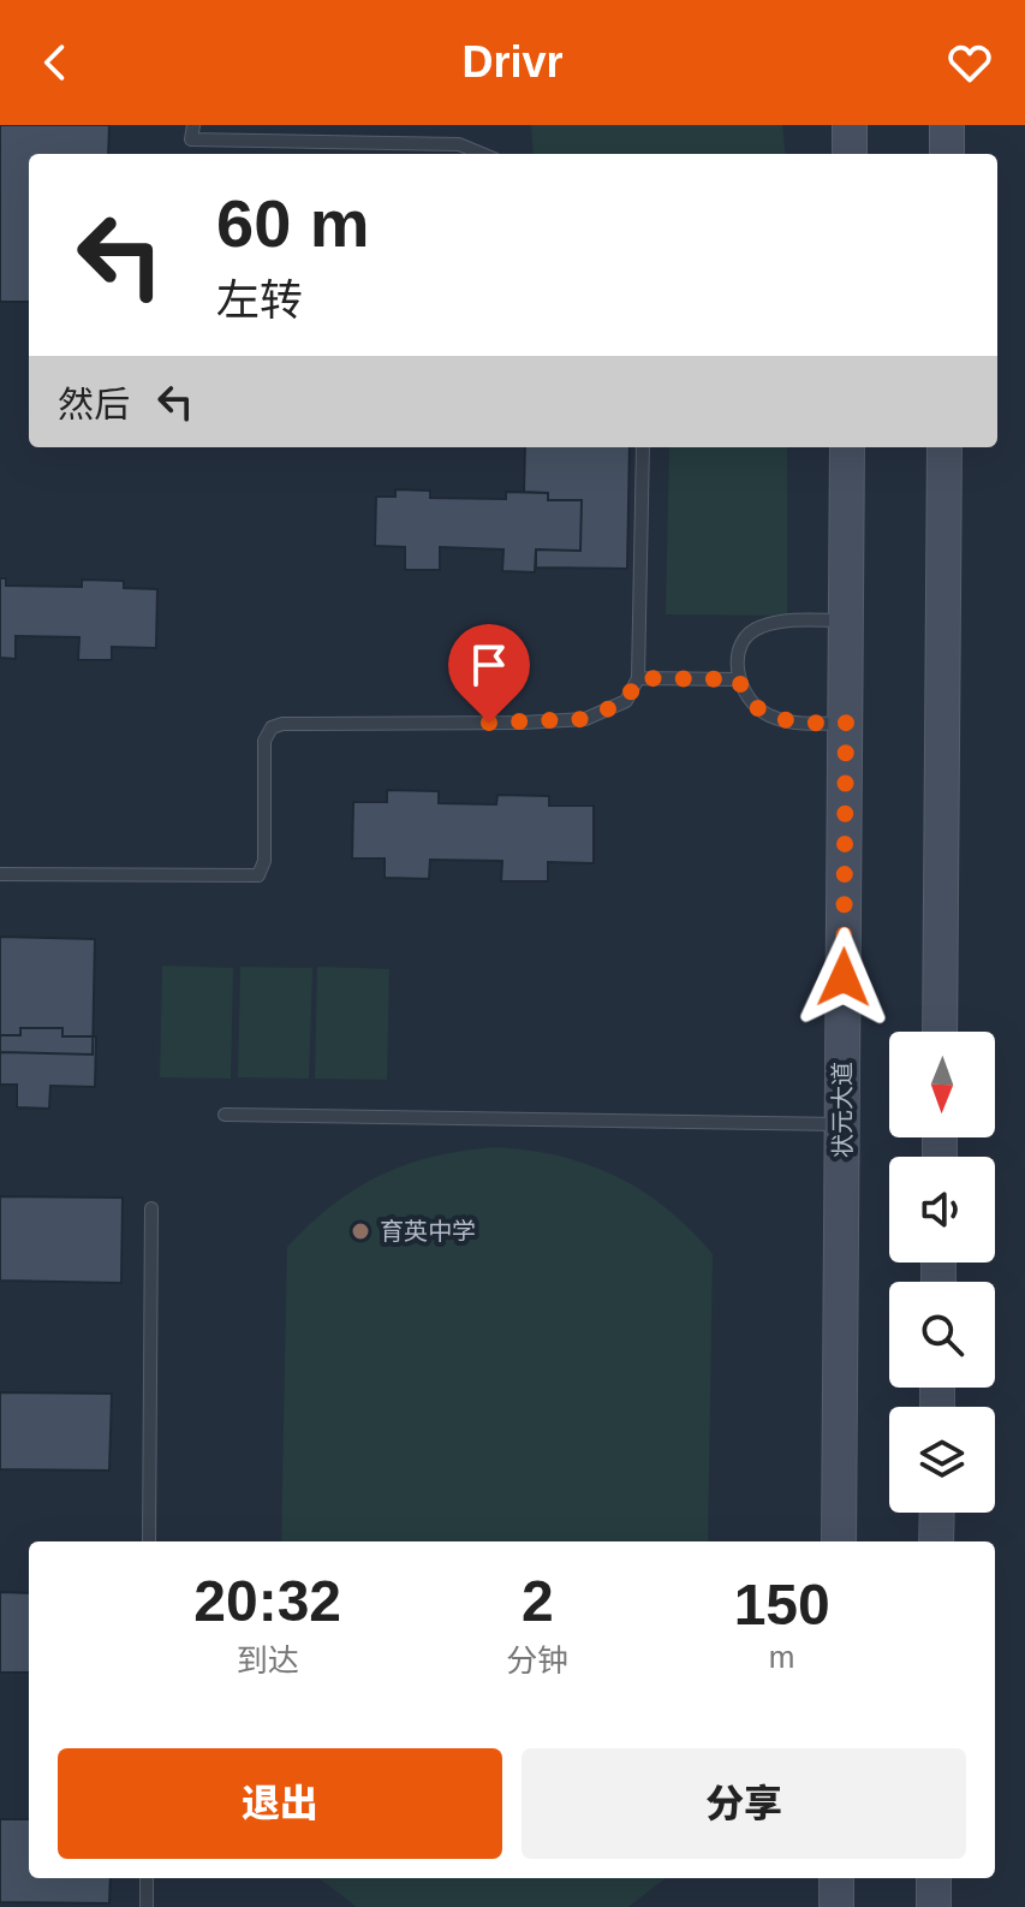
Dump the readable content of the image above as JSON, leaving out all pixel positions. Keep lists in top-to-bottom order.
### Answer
{
  "streets": {
    "main road": ["状元大道"]
  },
  "places": ["育英中学"],
  "north": "bottom",
  "page": {
    "header": "Drivr",
    "turn": ["60 m", "左转"],
    "then": "然后",
    "eta": [
      "20:32",
      "到达",
      "2",
      "分钟",
      "150",
      "m"
    ],
    "buttons": ["退出", "分享"]
  }
}
